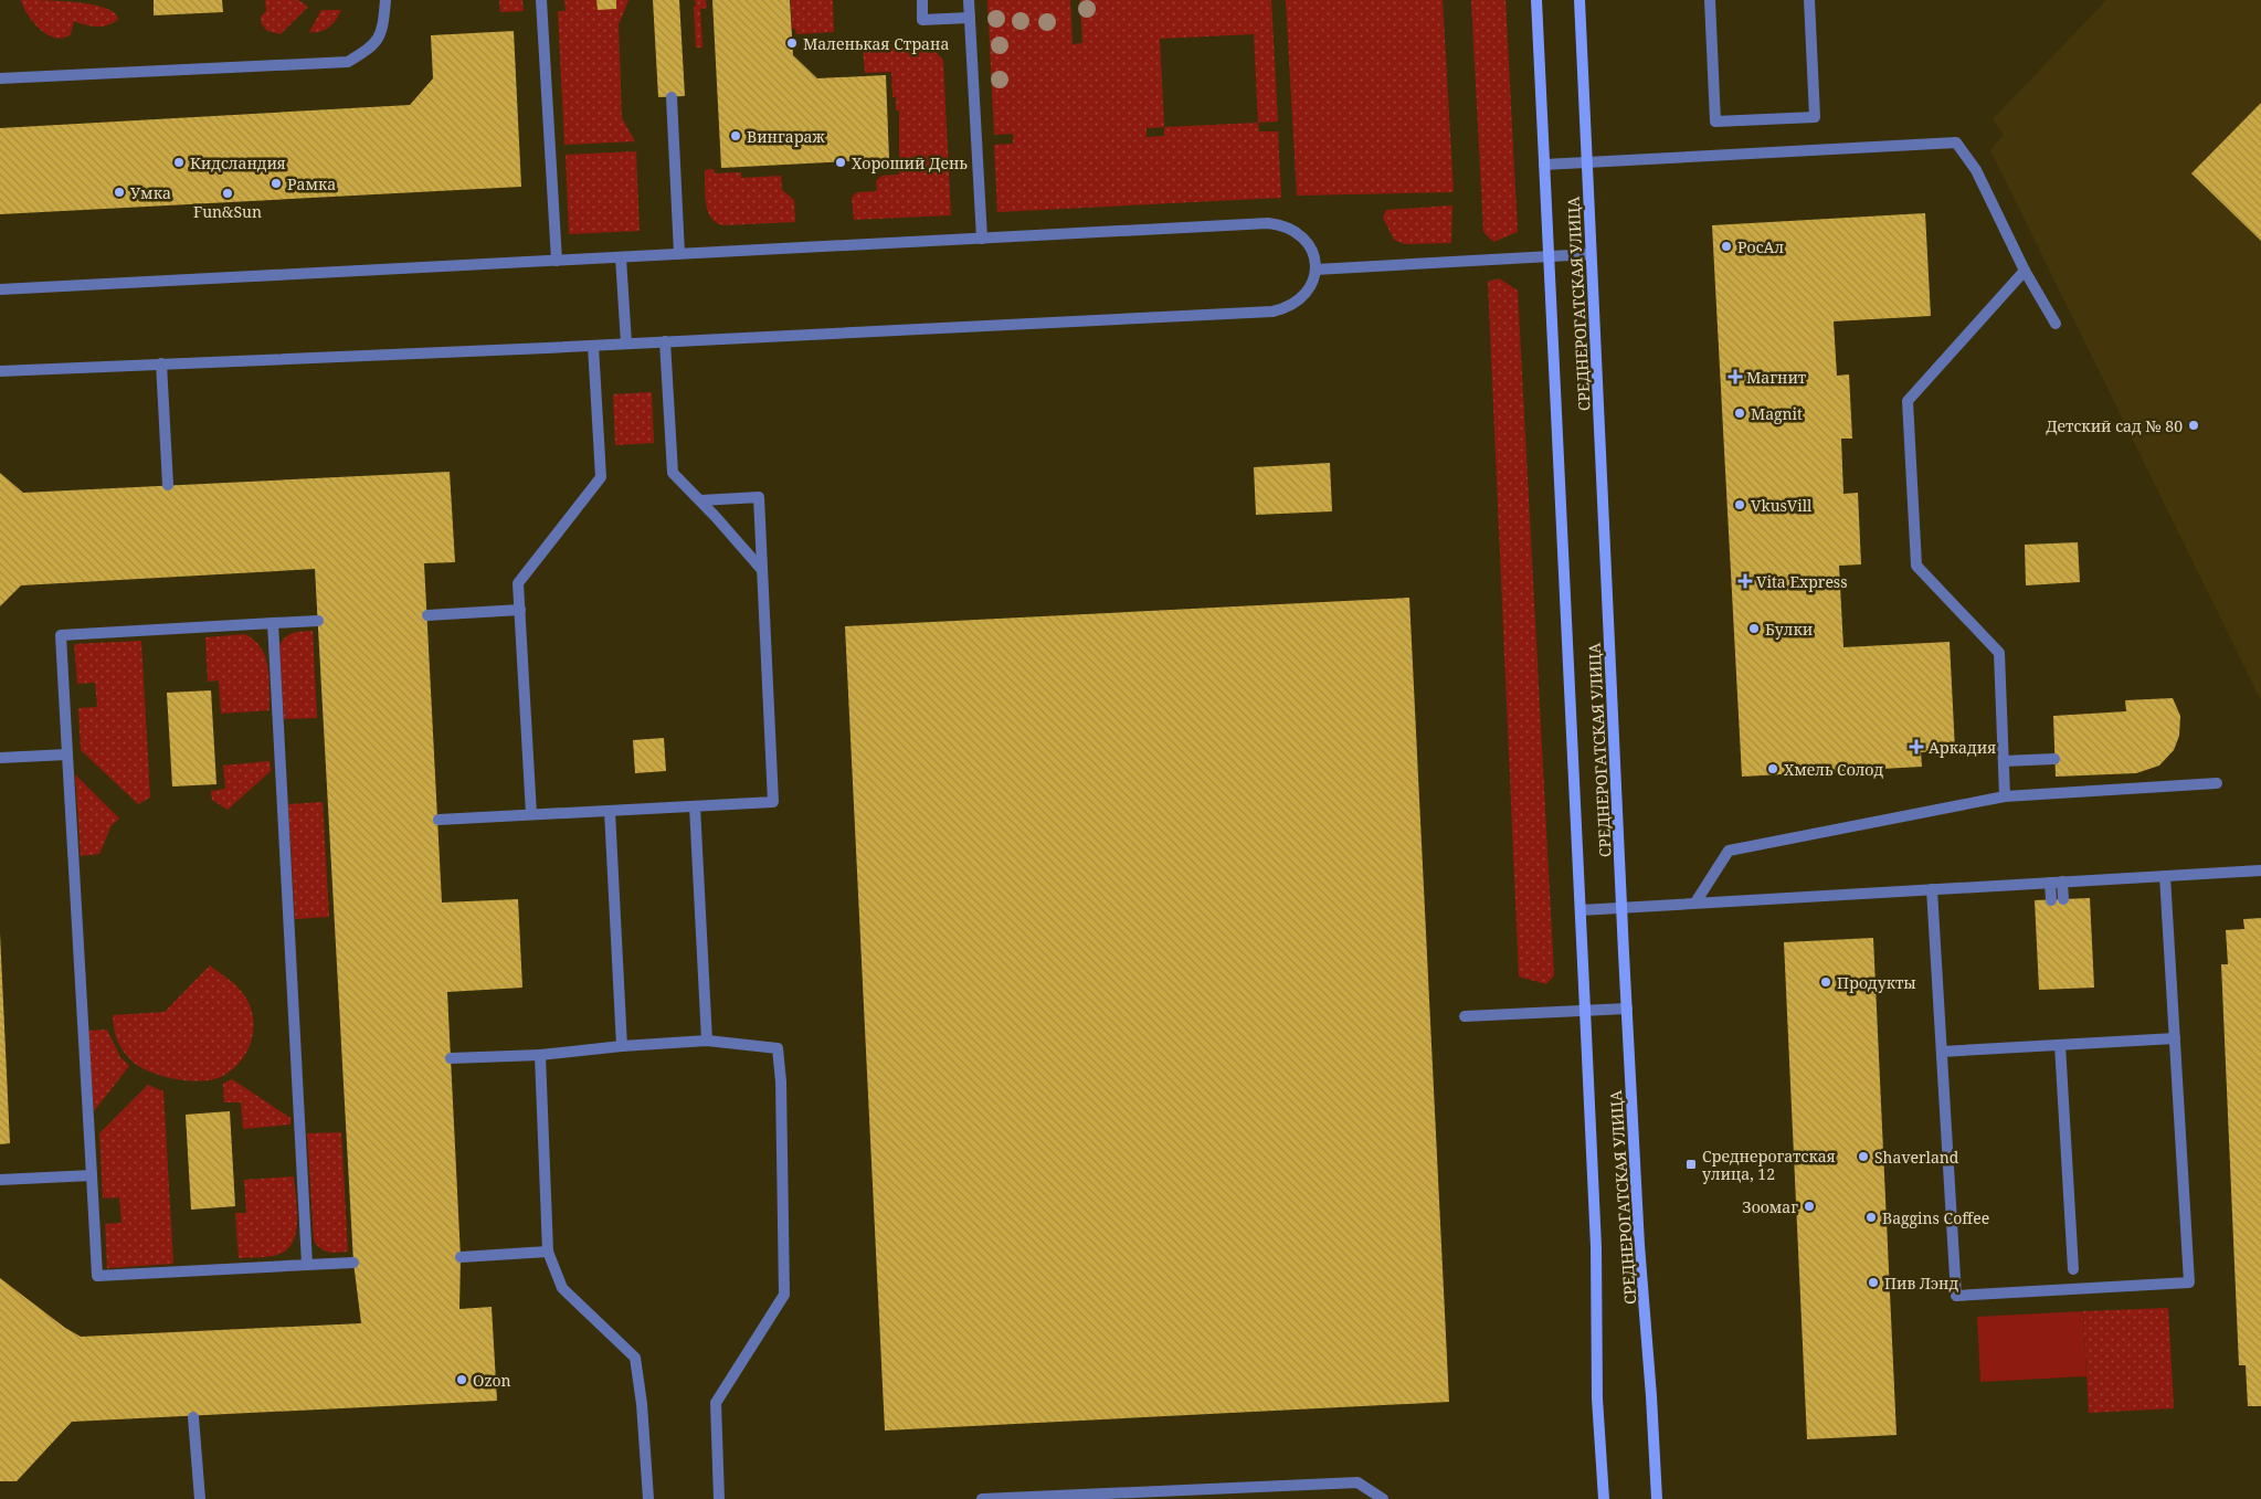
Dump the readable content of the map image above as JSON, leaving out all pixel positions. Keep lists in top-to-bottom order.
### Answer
{
  "streets": {
    "street": ["СРЕДНЕРОГАТСКАЯ УЛИЦА"]
  },
  "places": {
    "other": [
      "Маленькая Страна",
      "Вингараж",
      "Кидсландия",
      "Хороший День",
      "Рамка",
      "Умка",
      "Fun&Sun",
      "РосАл",
      "Magnit",
      "Детский сад № 80",
      "VkusVill",
      "Булки",
      "Хмель Солод",
      "Продукты",
      "Shaverland",
      "Зоомаг",
      "Baggins Coffee",
      "Пив Лэнд",
      "Ozon"
    ],
    "health": ["Магнит", "Vita Express", "Аркадия"],
    "transit": ["Среднерогатская улица, 12"]
  }
}
